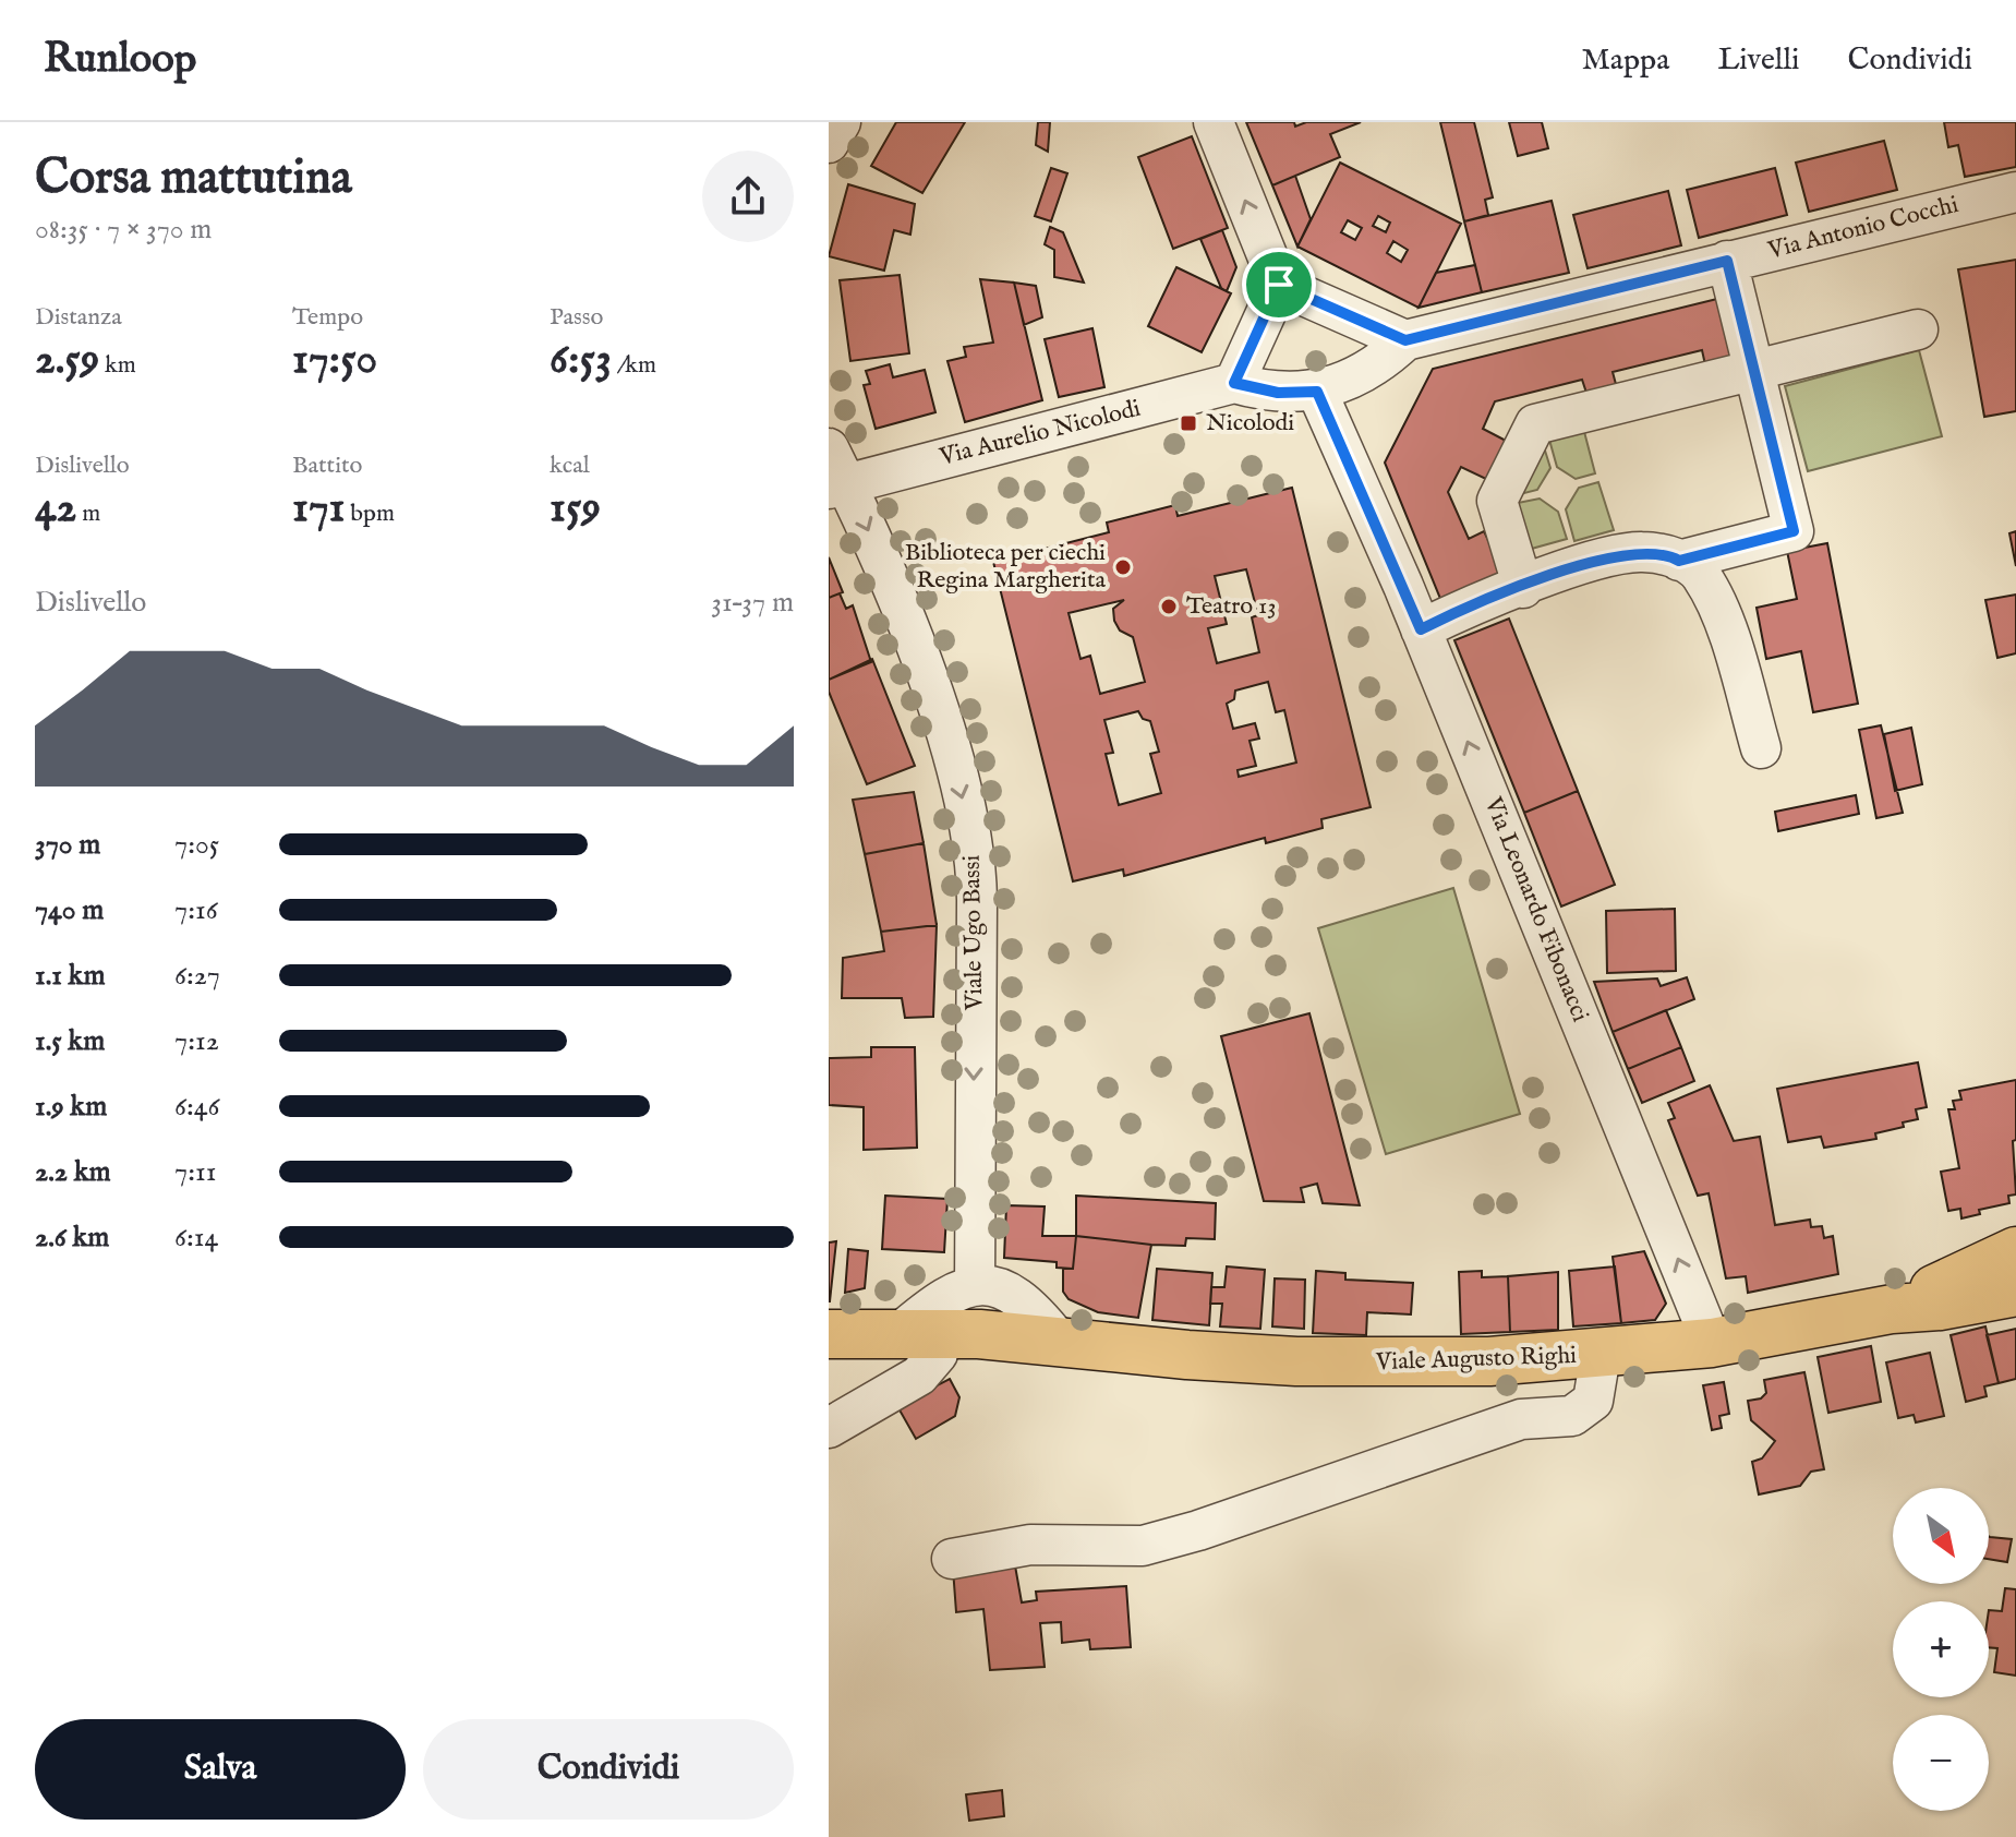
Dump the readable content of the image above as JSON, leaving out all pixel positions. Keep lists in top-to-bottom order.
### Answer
{
  "streets": {
    "main road": ["Viale Augusto Righi"],
    "street": [
      "Via Antonio Cocchi",
      "Via Aurelio Nicolodi",
      "Via Leonardo Fibonacci",
      "Viale Ugo Bassi"
    ]
  },
  "crossings": [
    ["Via Aurelio Nicolodi", "Viale Ugo Bassi"],
    ["Via Leonardo Fibonacci", "Viale Augusto Righi"]
  ],
  "one_way": ["Via Leonardo Fibonacci", "Viale Ugo Bassi"],
  "places": {
    "transit": ["Nicolodi"],
    "other": ["Biblioteca per ciechi Regina Margherita", "Teatro 13"]
  },
  "north": "bottom right",
  "page": {
    "header": "Runloop",
    "nav": ["Mappa", "Livelli", "Condividi"],
    "heading": ["Corsa mattutina", "08:35 · 7 × 370 m"],
    "stats": [
      ["Distanza", "2.59 km"],
      ["Tempo", "17:50"],
      ["Passo", "6:53 /km"],
      ["Dislivello", "42 m"],
      ["Battito", "171 bpm"],
      ["kcal", "159"]
    ],
    "chart": ["Dislivello", "31–37 m"],
    "list": [
      {
        "name": "370 m",
        "note": "7:05"
      },
      {
        "name": "740 m",
        "note": "7:16"
      },
      {
        "name": "1.1 km",
        "note": "6:27"
      },
      {
        "name": "1.5 km",
        "note": "7:12"
      },
      {
        "name": "1.9 km",
        "note": "6:46"
      },
      {
        "name": "2.2 km",
        "note": "7:11"
      },
      {
        "name": "2.6 km",
        "note": "6:14"
      }
    ],
    "map_buttons": ["+", "−"],
    "buttons": ["Salva", "Condividi"]
  }
}
